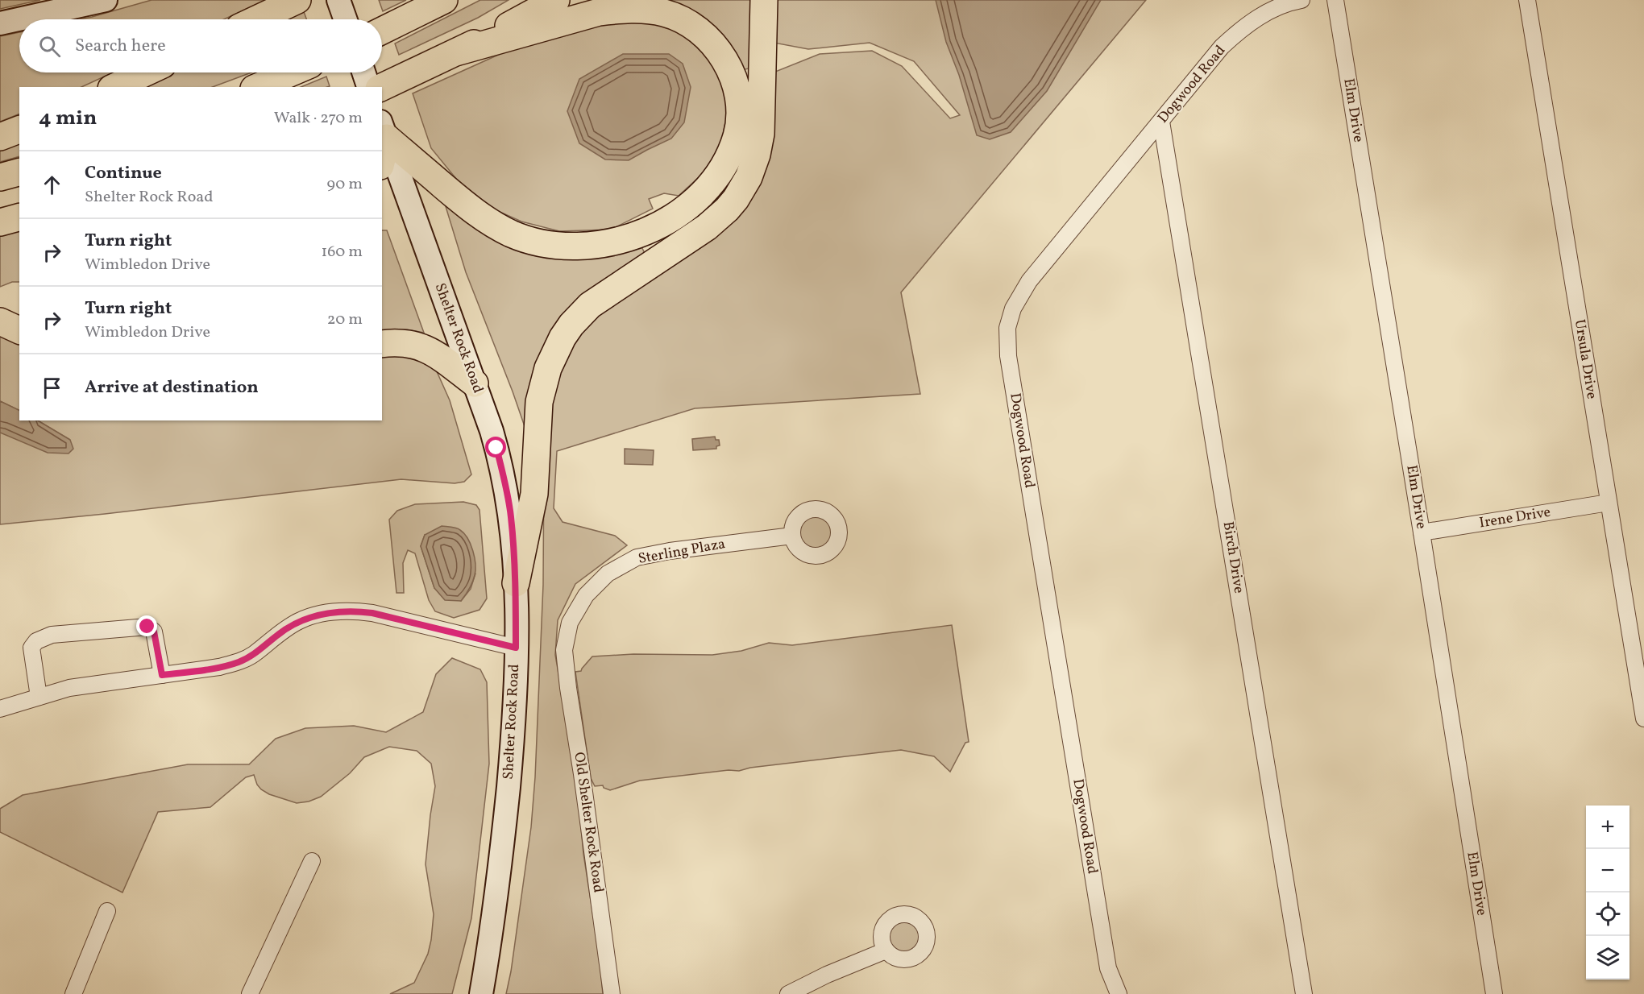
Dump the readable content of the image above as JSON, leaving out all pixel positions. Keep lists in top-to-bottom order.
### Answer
{
  "streets": {
    "main road": ["Shelter Rock Road"],
    "street": [
      "Dogwood Road",
      "Elm Drive",
      "Ursula Drive",
      "Irene Drive",
      "Sterling Plaza",
      "Birch Drive",
      "Old Shelter Rock Road"
    ]
  },
  "crossings": [
    ["Dogwood Road", "Birch Drive"],
    ["Elm Drive", "Irene Drive"],
    ["Ursula Drive", "Irene Drive"],
    ["Sterling Plaza", "Old Shelter Rock Road"]
  ],
  "page": {
    "search": "Search here",
    "heading": ["4 min", "Walk · 270 m"],
    "list": [
      ["Continue", "Shelter Rock Road", "90 m"],
      ["Turn right", "Wimbledon Drive", "160 m"],
      ["Turn right", "Wimbledon Drive", "20 m"],
      "Arrive at destination"
    ],
    "map_buttons": ["+", "−"]
  }
}
